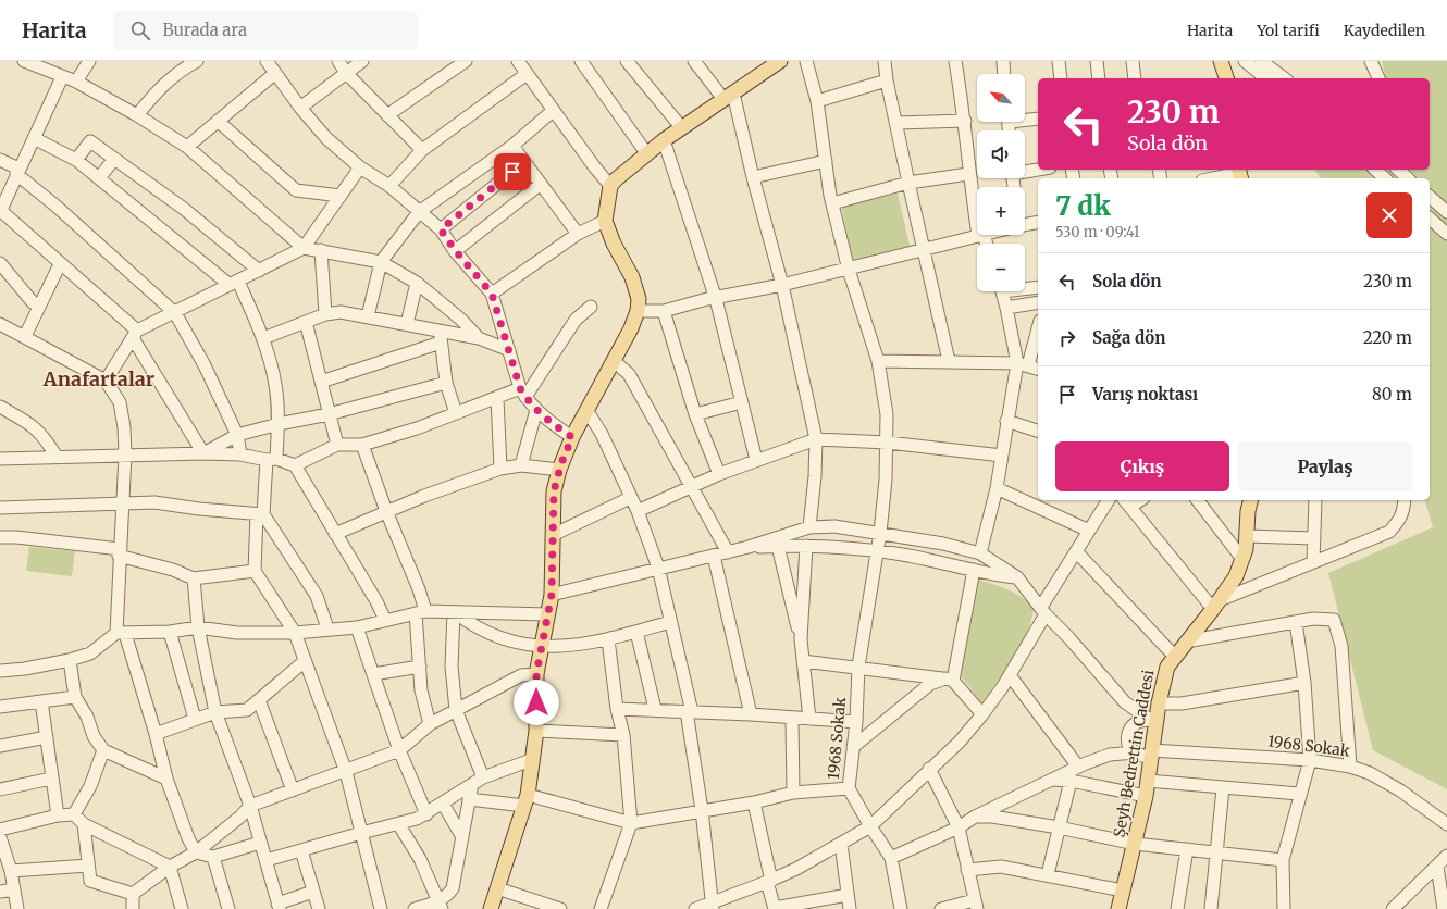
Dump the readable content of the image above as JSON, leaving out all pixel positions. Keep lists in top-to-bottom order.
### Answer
{
  "streets": {
    "main road": ["Şeyh Bedrettin Caddesi"],
    "street": ["1968 Sokak"]
  },
  "crossings": [
    ["1968 Sokak", "Şeyh Bedrettin Caddesi"]
  ],
  "districts": ["Anafartalar"],
  "north": "top left",
  "page": {
    "header": "Harita",
    "search": "Burada ara",
    "nav": ["Harita", "Yol tarifi", "Kaydedilen"],
    "map_buttons": ["+", "−"],
    "turn": ["230 m", "Sola dön"],
    "heading": ["7 dk", "530 m · 09:41"],
    "list": [
      {
        "name": "Sola dön",
        "value": "230 m"
      },
      {
        "name": "Sağa dön",
        "value": "220 m"
      },
      {
        "name": "Varış noktası",
        "value": "80 m"
      }
    ],
    "buttons": ["Çıkış", "Paylaş"]
  }
}
